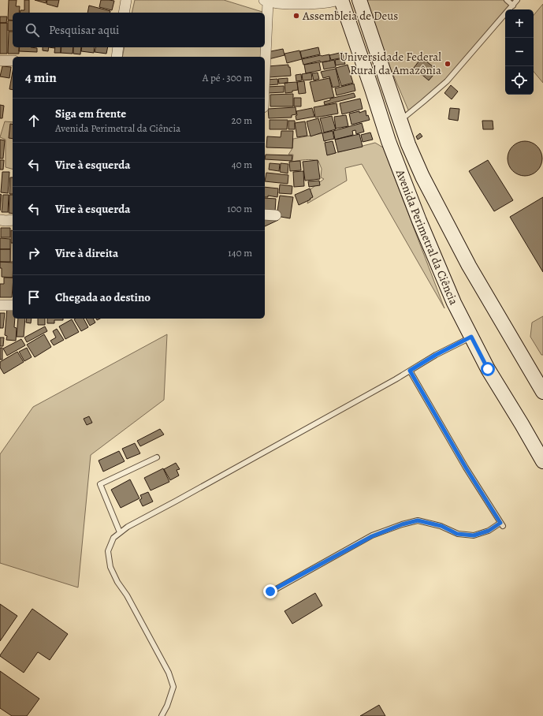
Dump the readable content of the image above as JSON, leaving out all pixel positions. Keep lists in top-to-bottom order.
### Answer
{
  "streets": {
    "main road": ["Avenida Perimetral da Ciência"]
  },
  "places": ["Assembleia de Deus", "Universidade Federal Rural da Amazônia"],
  "page": {
    "map_buttons": ["+", "−"],
    "search": "Pesquisar aqui",
    "heading": ["4 min", "A pé · 300 m"],
    "list": [
      ["Siga em frente", "Avenida Perimetral da Ciência", "20 m"],
      ["Vire à esquerda", "40 m"],
      ["Vire à esquerda", "100 m"],
      ["Vire à direita", "140 m"],
      "Chegada ao destino"
    ]
  }
}
